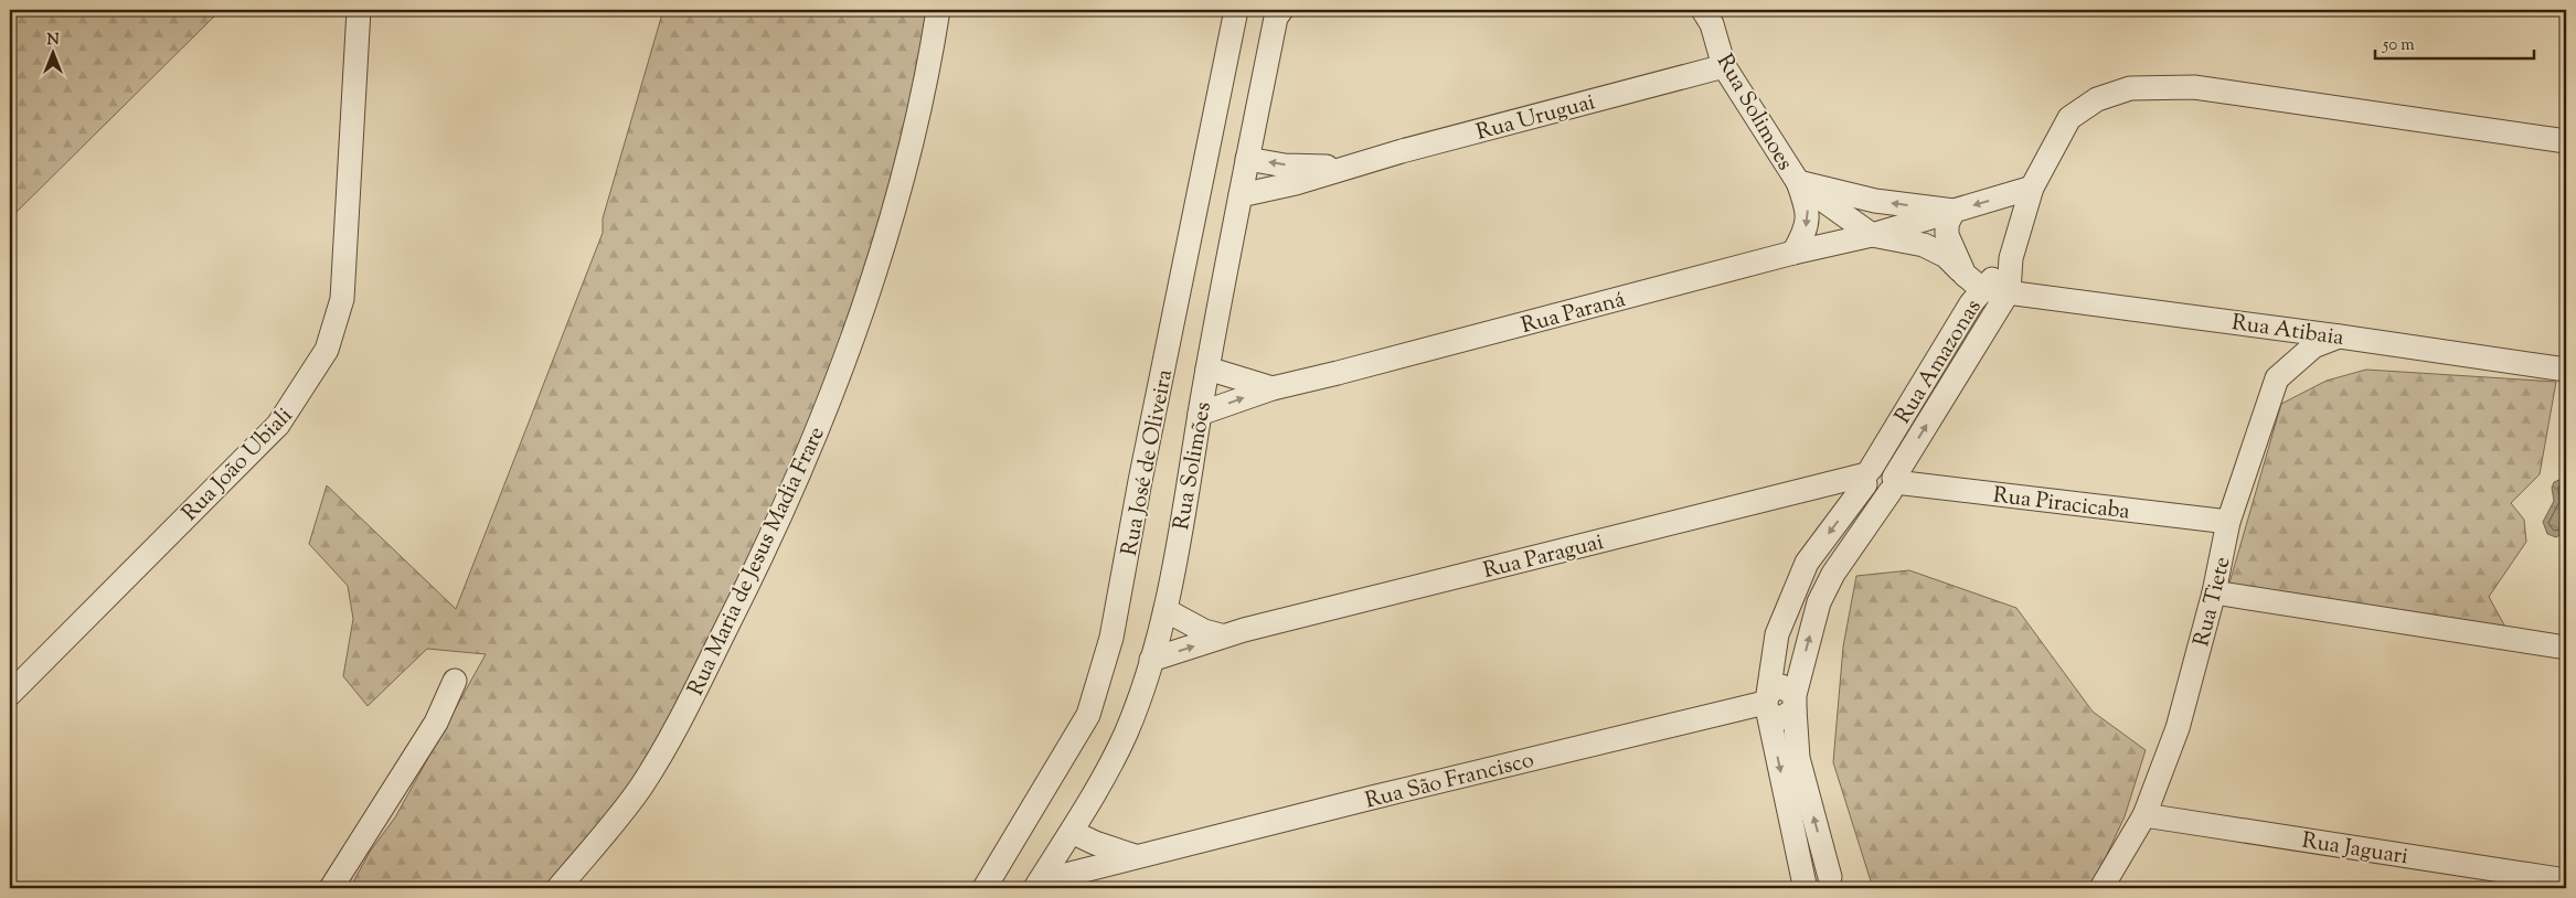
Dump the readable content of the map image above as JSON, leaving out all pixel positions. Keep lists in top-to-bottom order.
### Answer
{
  "streets": {
    "street": [
      "Rua Solimoes",
      "Rua Uruguai",
      "Rua Paraná",
      "Rua Atibaia",
      "Rua Amazonas",
      "Rua José de Oliveira",
      "Rua João Ubiali",
      "Rua Solimões",
      "Rua Piracicaba",
      "Rua Paraguai",
      "Rua Maria de Jesus Madia Frare",
      "Rua Tiete",
      "Rua São Francisco",
      "Rua Jaguari"
    ]
  },
  "crossings": [
    ["Rua Solimoes", "Rua Uruguai"],
    ["Rua Solimoes", "Rua Paraná"],
    ["Rua Uruguai", "Rua Solimões"],
    ["Rua Paraná", "Rua Atibaia"],
    ["Rua Paraná", "Rua Amazonas"],
    ["Rua Paraná", "Rua Solimões"],
    ["Rua Atibaia", "Rua Amazonas"],
    ["Rua Atibaia", "Rua Tiete"],
    ["Rua Amazonas", "Rua Piracicaba"],
    ["Rua Amazonas", "Rua Paraguai"],
    ["Rua Amazonas", "Rua São Francisco"],
    ["Rua Solimões", "Rua Paraguai"],
    ["Rua Solimões", "Rua São Francisco"],
    ["Rua Piracicaba", "Rua Tiete"],
    ["Rua Tiete", "Rua Jaguari"]
  ],
  "scale_bar": "50 m",
  "north": "top"
}
